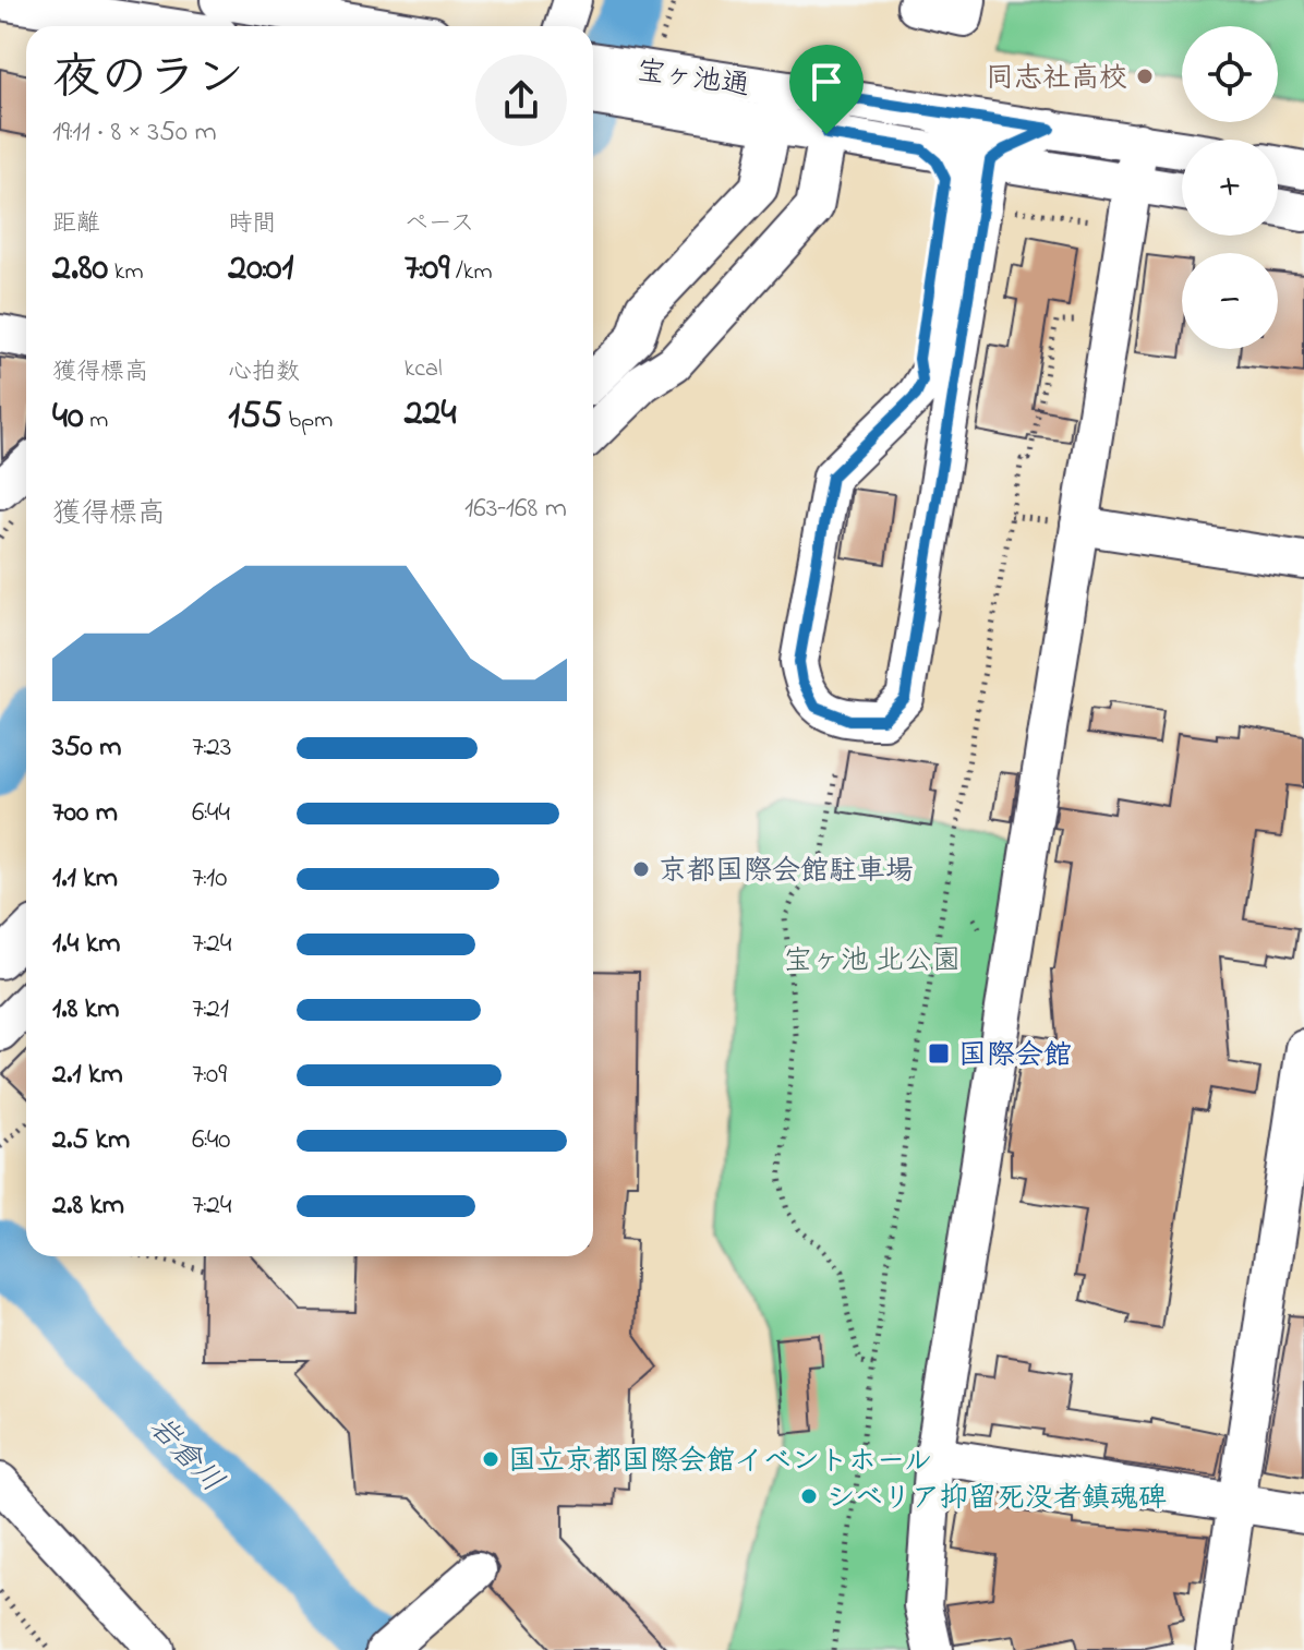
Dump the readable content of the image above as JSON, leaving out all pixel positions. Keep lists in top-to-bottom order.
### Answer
{
  "streets": {
    "street": ["宝ヶ池通"]
  },
  "water": ["岩倉川"],
  "parks": ["宝ヶ池 北公園"],
  "places": {
    "other": [
      "同志社高校",
      "京都国際会館駐車場",
      "国立京都国際会館イベントホール",
      "シベリア抑留死没者鎮魂碑"
    ],
    "transit": ["国際会館"]
  },
  "page": {
    "map_buttons": ["+", "−"],
    "heading": ["夜のラン", "19:11 · 8 × 350 m"],
    "stats": [
      ["距離", "2.80 km"],
      ["時間", "20:01"],
      ["ペース", "7:09 /km"],
      ["獲得標高", "40 m"],
      ["心拍数", "155 bpm"],
      ["kcal", "224"]
    ],
    "chart": ["獲得標高", "163–168 m"],
    "list": [
      {
        "name": "350 m",
        "note": "7:23"
      },
      {
        "name": "700 m",
        "note": "6:44"
      },
      {
        "name": "1.1 km",
        "note": "7:10"
      },
      {
        "name": "1.4 km",
        "note": "7:24"
      },
      {
        "name": "1.8 km",
        "note": "7:21"
      },
      {
        "name": "2.1 km",
        "note": "7:09"
      },
      {
        "name": "2.5 km",
        "note": "6:40"
      },
      {
        "name": "2.8 km",
        "note": "7:24"
      }
    ]
  }
}
